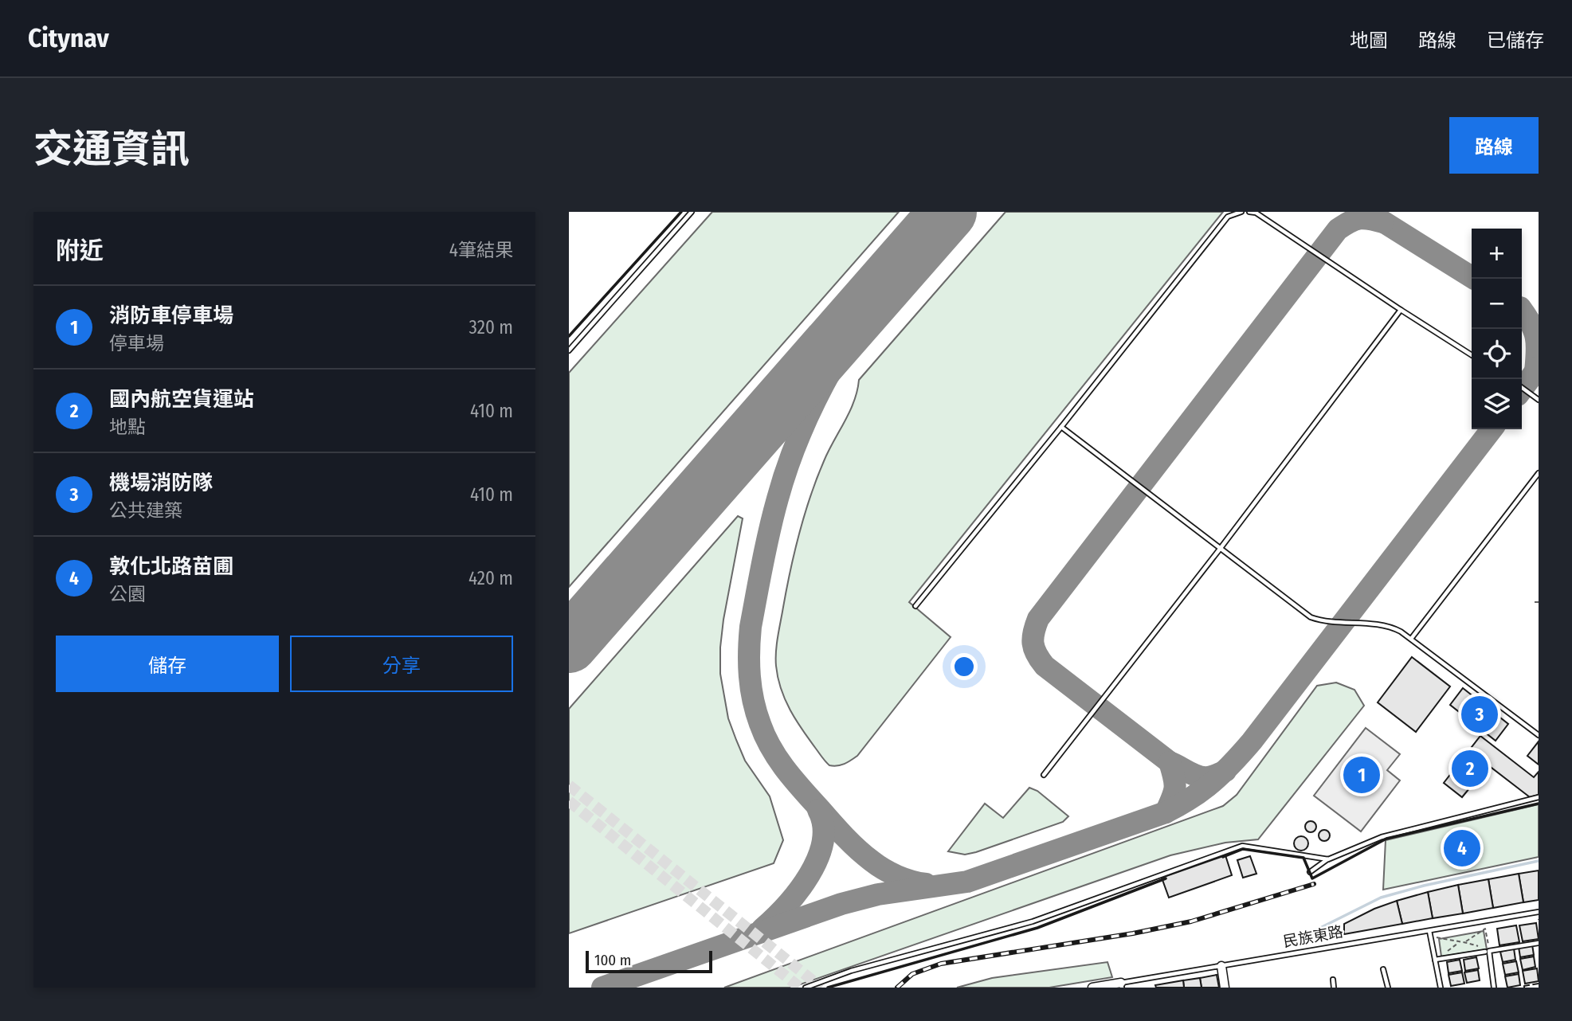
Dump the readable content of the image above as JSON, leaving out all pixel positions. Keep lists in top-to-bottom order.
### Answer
{
  "streets": {
    "street": ["民族東路"]
  },
  "scale_bar": "100 m",
  "page": {
    "header": "Citynav",
    "nav": ["地圖", "路線", "已儲存"],
    "title": "交通資訊",
    "buttons": [
      "路線",
      ["儲存", "分享"]
    ],
    "heading": ["附近", "4筆結果"],
    "map_buttons": ["+", "−"],
    "list": [
      {
        "mark": "1",
        "name": "消防車停車場",
        "note": "停車場",
        "value": "320 m"
      },
      {
        "mark": "2",
        "name": "國內航空貨運站",
        "note": "地點",
        "value": "410 m"
      },
      {
        "mark": "3",
        "name": "機場消防隊",
        "note": "公共建築",
        "value": "410 m"
      },
      {
        "mark": "4",
        "name": "敦化北路苗圃",
        "note": "公園",
        "value": "420 m"
      }
    ],
    "pins": [
      "3",
      "2",
      "1",
      "4"
    ],
    "scale": "100 m"
  }
}
